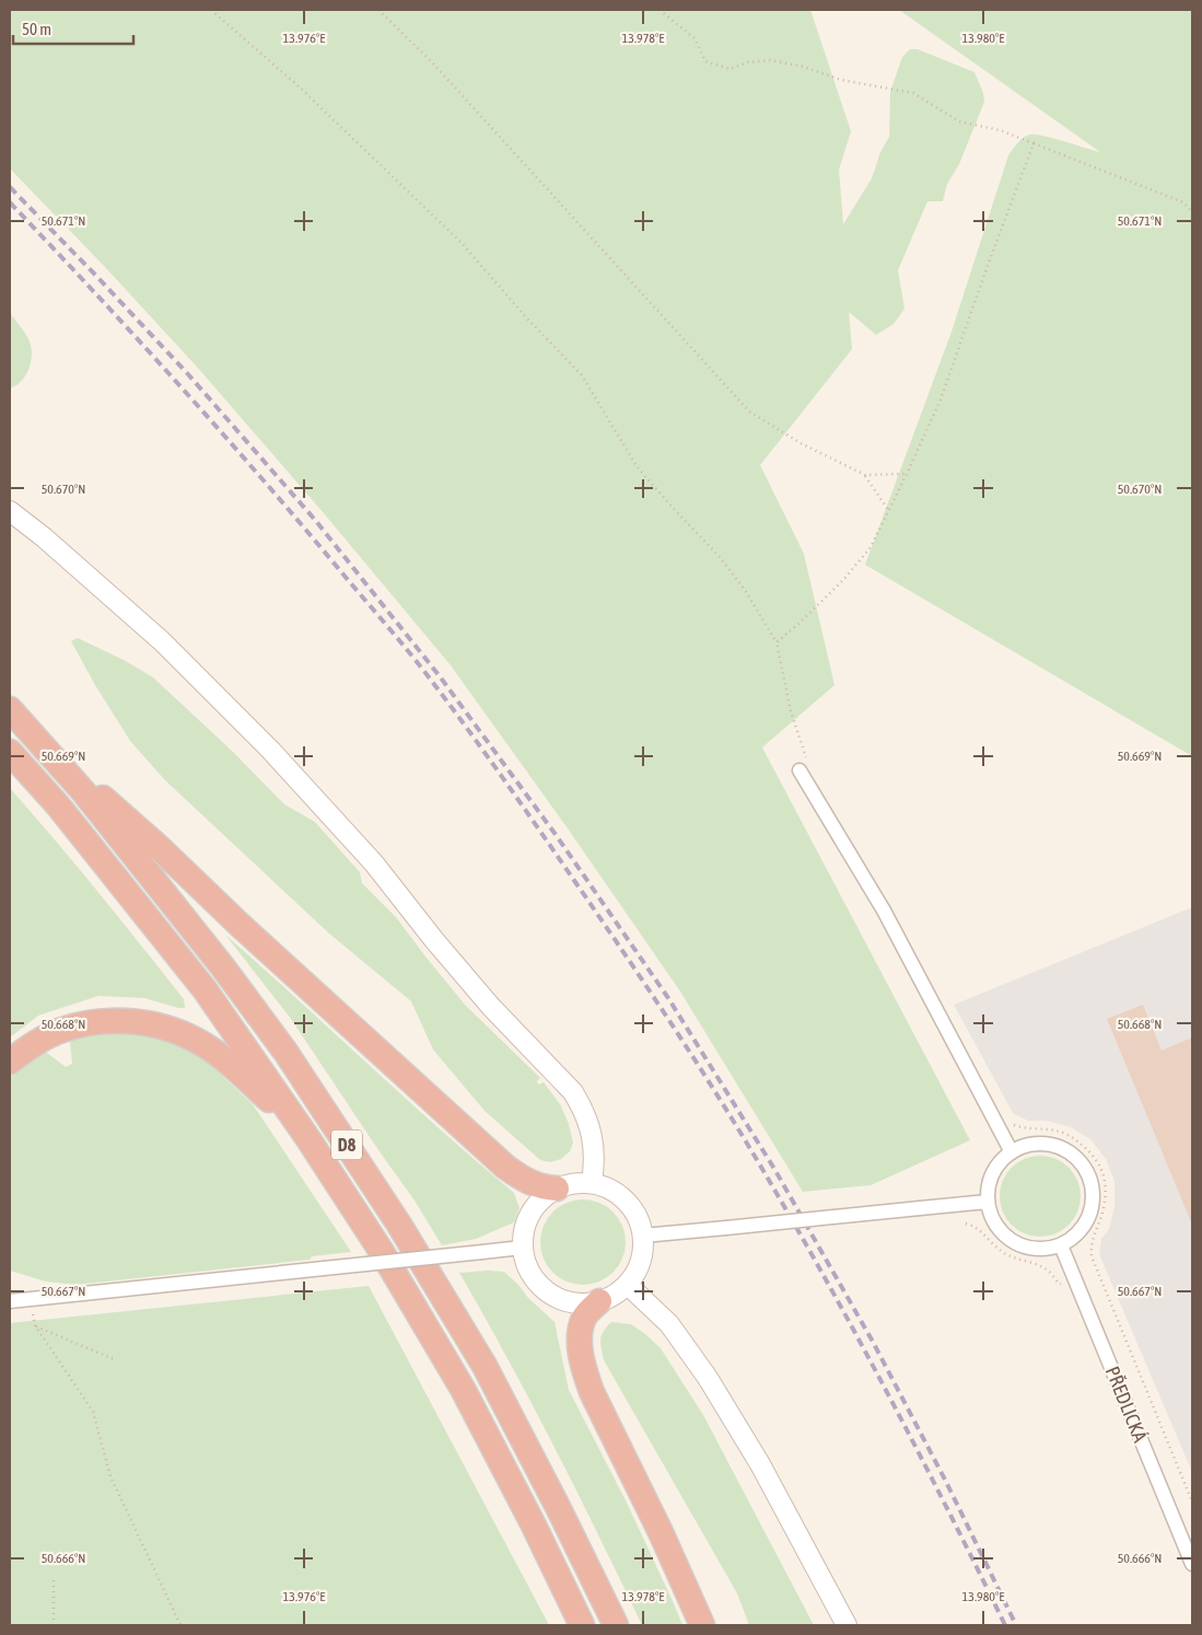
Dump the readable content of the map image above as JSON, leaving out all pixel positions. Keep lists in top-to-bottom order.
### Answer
{
  "streets": {
    "highway": ["D8"],
    "street": ["PŘEDLICKÁ"]
  },
  "scale_bar": "50 m",
  "coordinates": [
    "13.976°E",
    "13.978°E",
    "13.980°E",
    "50.671°N",
    "50.670°N",
    "50.669°N",
    "50.668°N",
    "50.667°N",
    "50.666°N"
  ]
}
